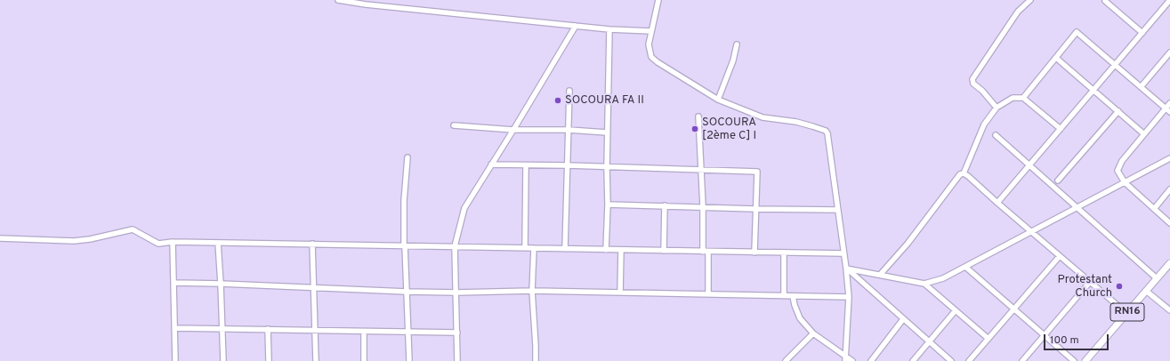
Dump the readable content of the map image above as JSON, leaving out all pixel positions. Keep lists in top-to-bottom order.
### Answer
{
  "streets": {
    "main road": ["RN16"]
  },
  "places": ["SOCOURA FA II", "SOCOURA [2ème C] I", "Protestant Church"],
  "scale_bar": "100 m"
}
